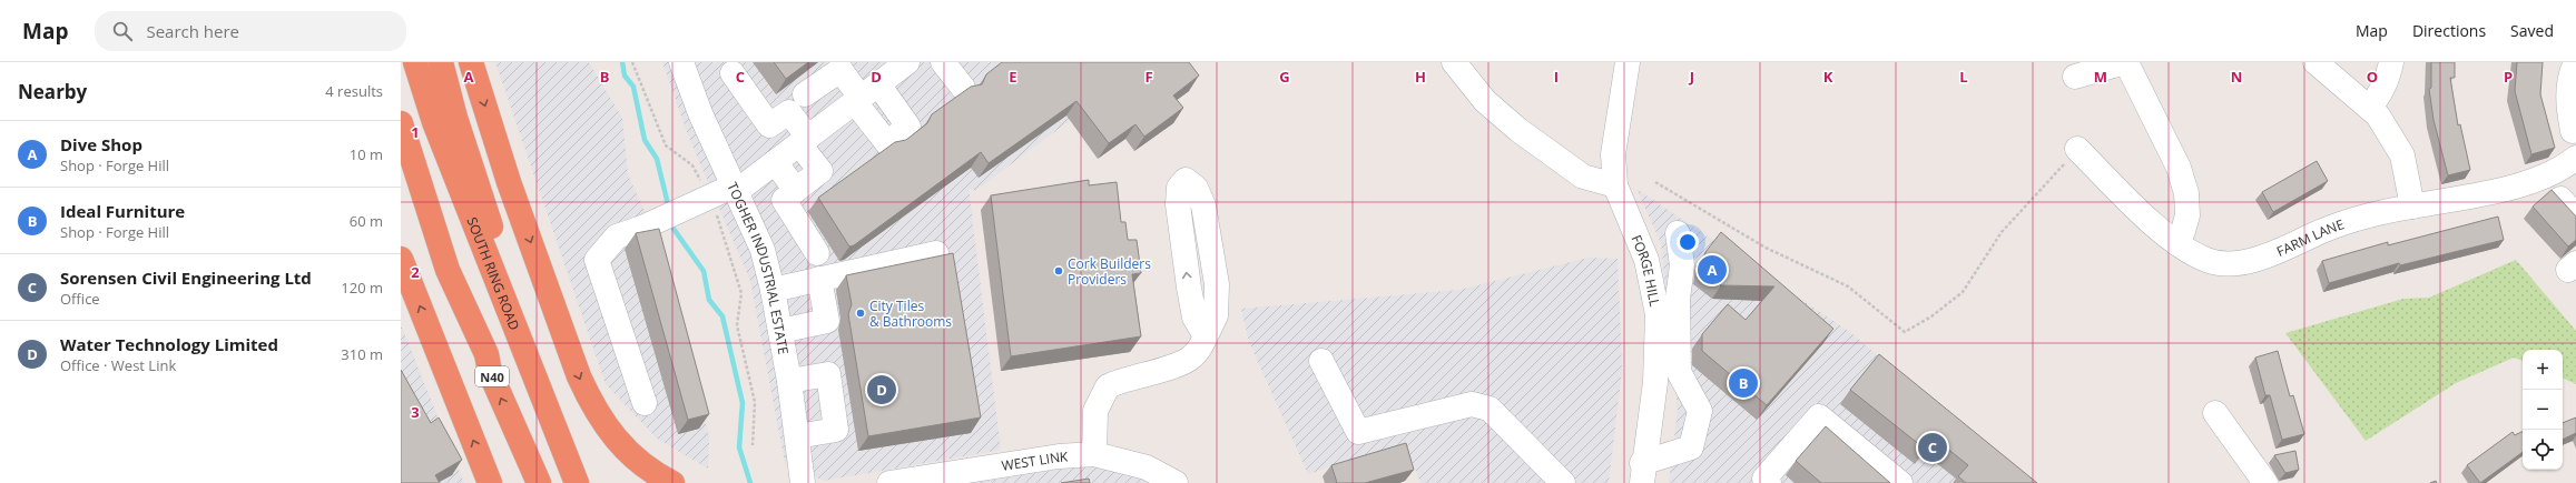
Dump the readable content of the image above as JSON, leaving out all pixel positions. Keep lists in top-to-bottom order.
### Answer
{
  "streets": {
    "highway": ["SOUTH RING ROAD", "N40"],
    "street": [
      "FARM LANE",
      "TOGHER INDUSTRIAL ESTATE",
      "FORGE HILL",
      "WEST LINK"
    ]
  },
  "places": ["Cork Builders Providers", "City Tiles & Bathrooms"],
  "page": {
    "header": "Map",
    "search": "Search here",
    "nav": ["Map", "Directions", "Saved"],
    "heading": ["Nearby", "4 results"],
    "list": [
      {
        "mark": "A",
        "name": "Dive Shop",
        "note": "Shop · Forge Hill",
        "value": "10 m"
      },
      {
        "mark": "B",
        "name": "Ideal Furniture",
        "note": "Shop · Forge Hill",
        "value": "60 m"
      },
      {
        "mark": "C",
        "name": "Sorensen Civil Engineering Ltd",
        "note": "Office",
        "value": "120 m"
      },
      {
        "mark": "D",
        "name": "Water Technology Limited",
        "note": "Office · West Link",
        "value": "310 m"
      }
    ],
    "pins": [
      "A",
      "B",
      "D",
      "C"
    ],
    "map_buttons": ["+", "−"]
  },
  "grid": {
    "columns": [
      "A",
      "B",
      "C",
      "D",
      "E",
      "F",
      "G",
      "H",
      "I",
      "J",
      "K",
      "L",
      "M",
      "N",
      "O",
      "P"
    ],
    "rows": ["1", "2", "3"]
  }
}
